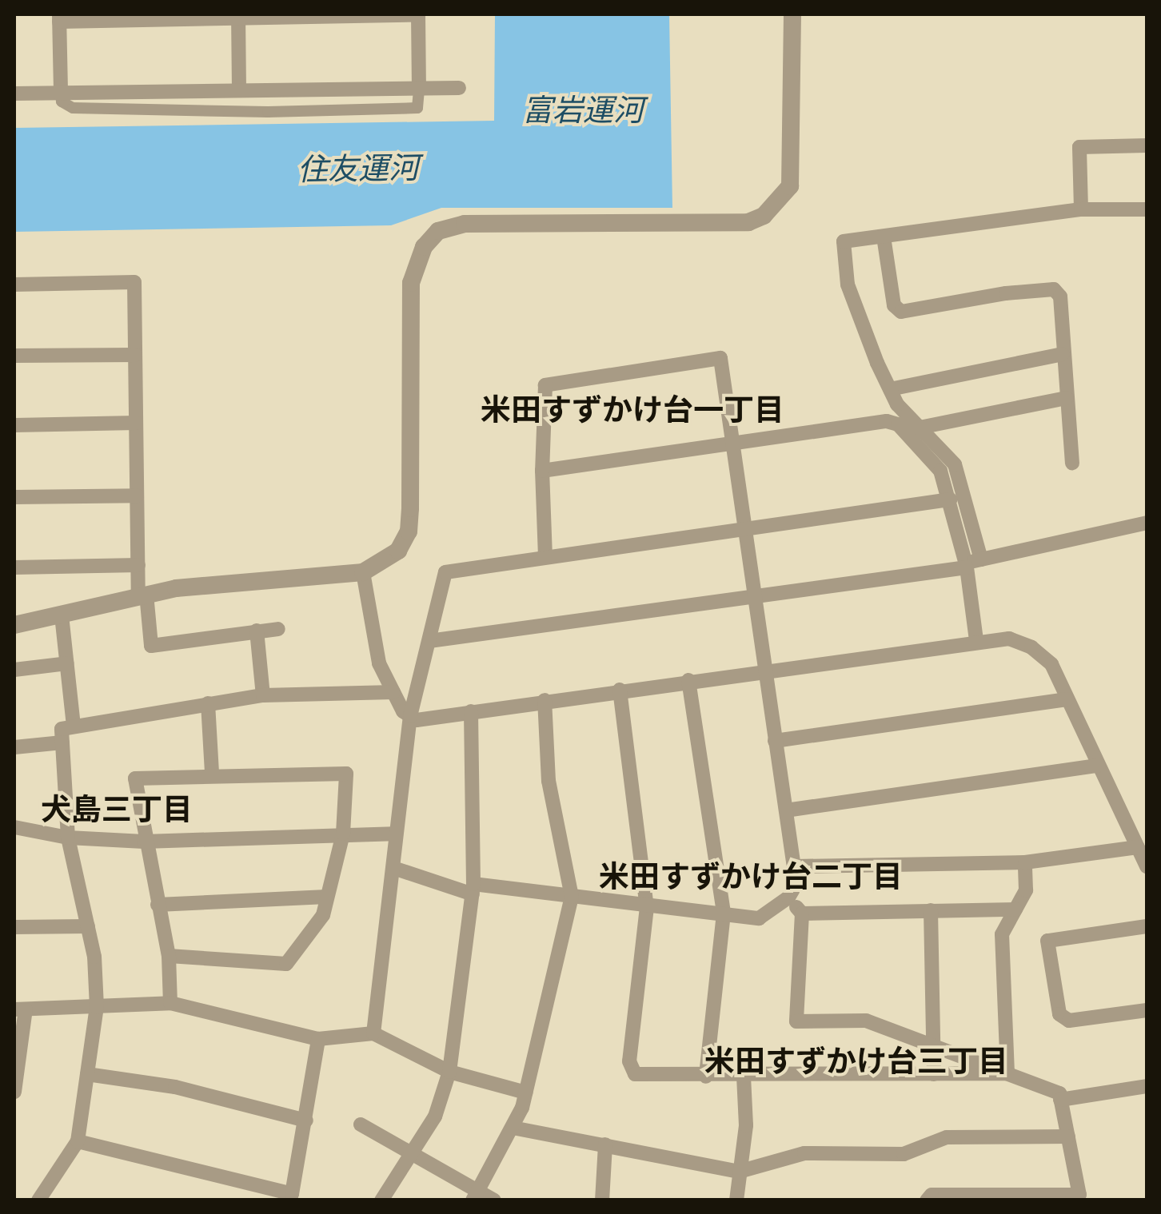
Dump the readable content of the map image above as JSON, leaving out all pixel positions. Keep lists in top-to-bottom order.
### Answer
{
  "districts": [
    "米田すずかけ台一丁目",
    "犬島三丁目",
    "米田すずかけ台二丁目",
    "米田すずかけ台三丁目"
  ],
  "water": ["富岩運河", "住友運河"]
}
